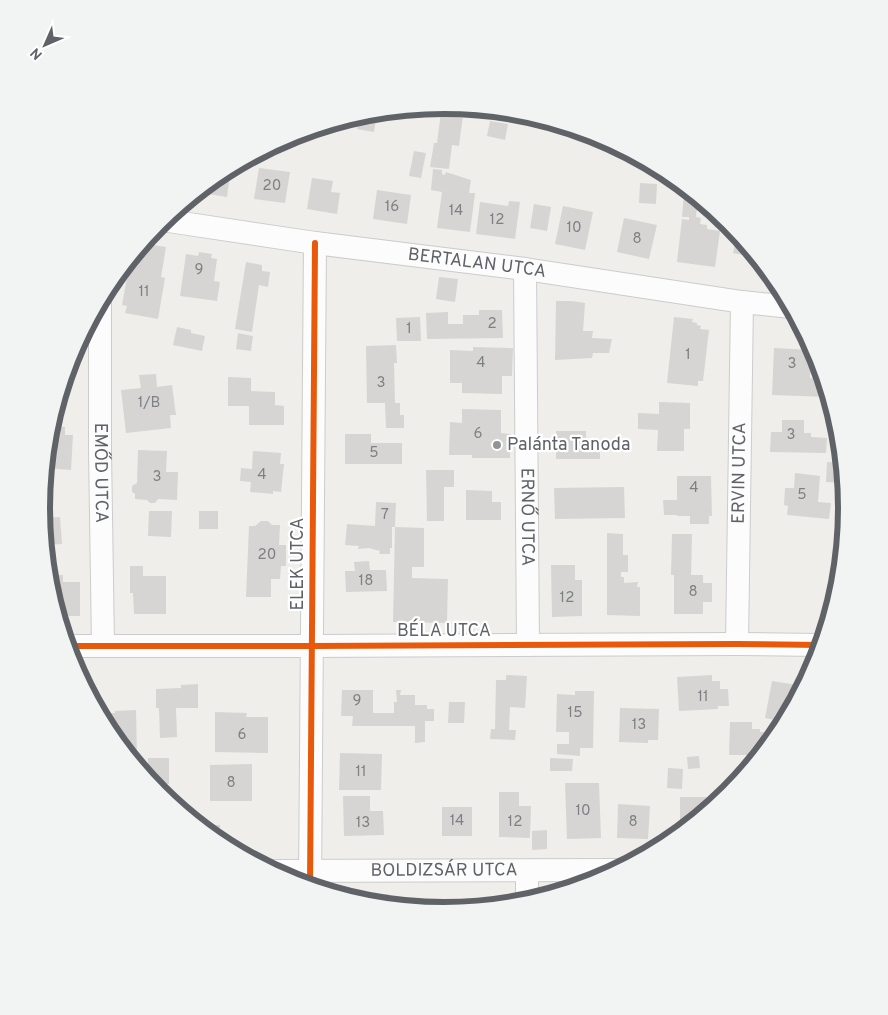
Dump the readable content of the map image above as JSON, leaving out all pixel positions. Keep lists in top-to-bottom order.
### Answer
{
  "streets": {
    "street": [
      "BERTALAN UTCA",
      "ERVIN UTCA",
      "EMŐD UTCA",
      "ERNŐ UTCA",
      "ELEK UTCA",
      "BÉLA UTCA",
      "BOLDIZSÁR UTCA"
    ]
  },
  "crossings": [
    ["BERTALAN UTCA", "ERVIN UTCA"],
    ["BERTALAN UTCA", "ERNŐ UTCA"],
    ["BERTALAN UTCA", "ELEK UTCA"],
    ["ERVIN UTCA", "BÉLA UTCA"],
    ["EMŐD UTCA", "BÉLA UTCA"],
    ["ERNŐ UTCA", "BÉLA UTCA"],
    ["ELEK UTCA", "BÉLA UTCA"],
    ["ELEK UTCA", "BOLDIZSÁR UTCA"]
  ],
  "places": ["Palánta Tanoda"],
  "house_numbers": [
    "20",
    "16",
    "14",
    "12",
    "10",
    "8",
    "9",
    "11",
    "2",
    "1",
    "1",
    "4",
    "3",
    "3",
    "1/B",
    "6",
    "3",
    "5",
    "4",
    "3",
    "4",
    "5",
    "7",
    "20",
    "18",
    "8",
    "12",
    "11",
    "9",
    "15",
    "13",
    "6",
    "11",
    "8",
    "10",
    "14",
    "12",
    "8",
    "13"
  ],
  "north": "bottom left"
}
